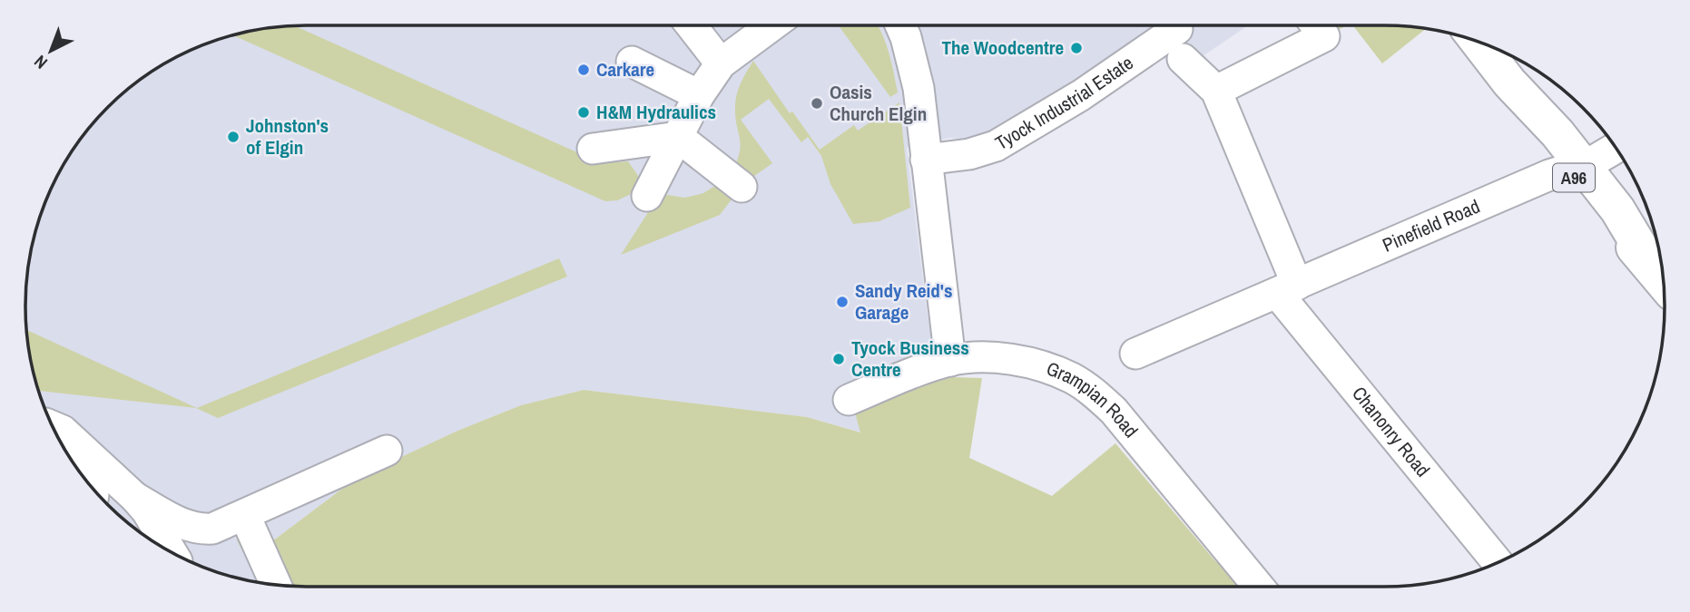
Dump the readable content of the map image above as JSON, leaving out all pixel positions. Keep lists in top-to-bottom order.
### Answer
{
  "streets": {
    "highway": ["A96"],
    "street": [
      "Tyock Industrial Estate",
      "Pinefield Road",
      "Grampian Road",
      "Chanonry Road"
    ]
  },
  "crossings": [
    ["A96", "Pinefield Road"],
    ["Pinefield Road", "Chanonry Road"]
  ],
  "places": [
    "The Woodcentre",
    "Carkare",
    "Oasis Church Elgin",
    "H&M Hydraulics",
    "Johnston's of Elgin",
    "Sandy Reid's Garage",
    "Tyock Business Centre"
  ],
  "north": "bottom left"
}
